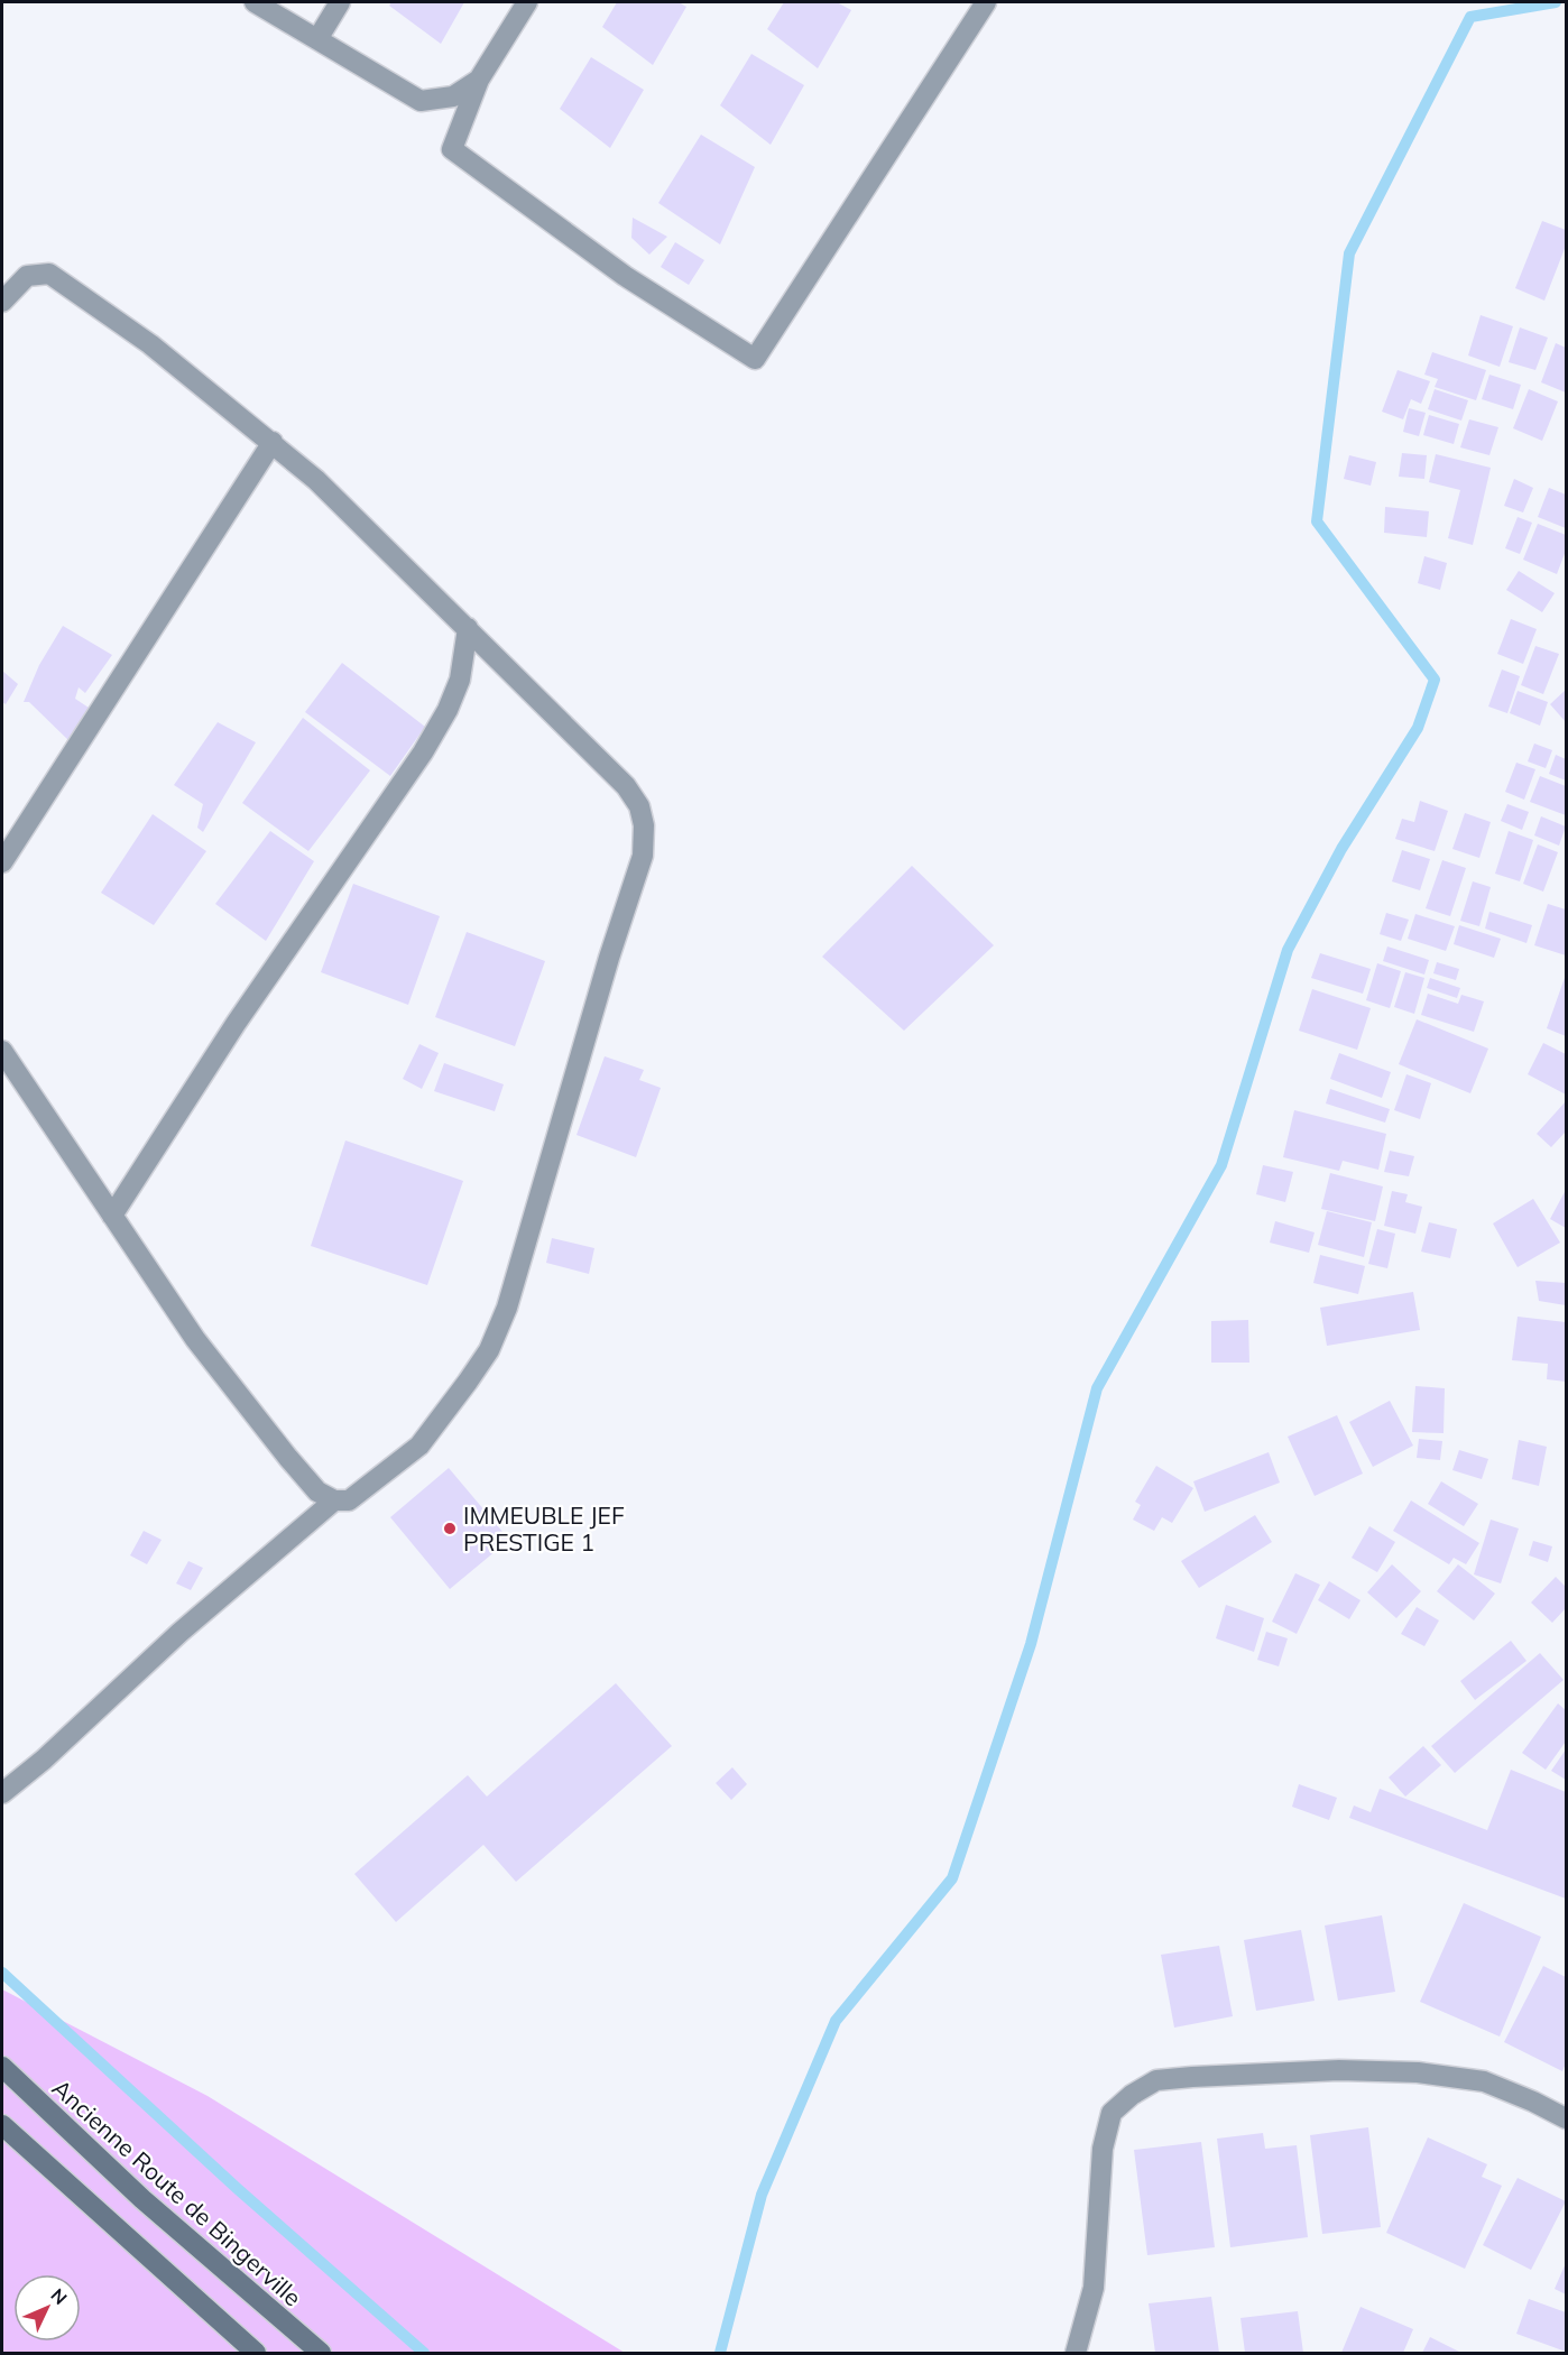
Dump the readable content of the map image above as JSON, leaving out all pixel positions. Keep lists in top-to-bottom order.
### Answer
{
  "streets": {
    "street": ["Ancienne Route de Bingerville"]
  },
  "places": ["IMMEUBLE JEF PRESTIGE 1"],
  "north": "top right"
}
